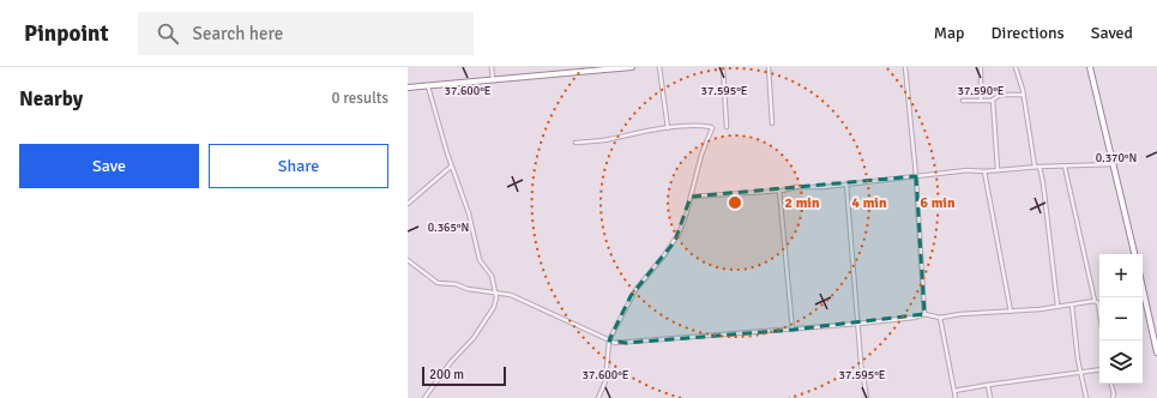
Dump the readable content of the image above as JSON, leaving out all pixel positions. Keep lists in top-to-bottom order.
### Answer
{
  "scale_bar": "200 m",
  "page": {
    "header": "Pinpoint",
    "search": "Search here",
    "nav": ["Map", "Directions", "Saved"],
    "heading": ["Nearby", "0 results"],
    "buttons": ["Save", "Share"],
    "map_buttons": ["+", "−"],
    "scale": "200 m"
  },
  "coordinates": [
    "37.600°E",
    "37.595°E",
    "37.590°E",
    "0.370°N",
    "0.365°N"
  ],
  "rings": ["2 min", "4 min", "6 min"]
}
